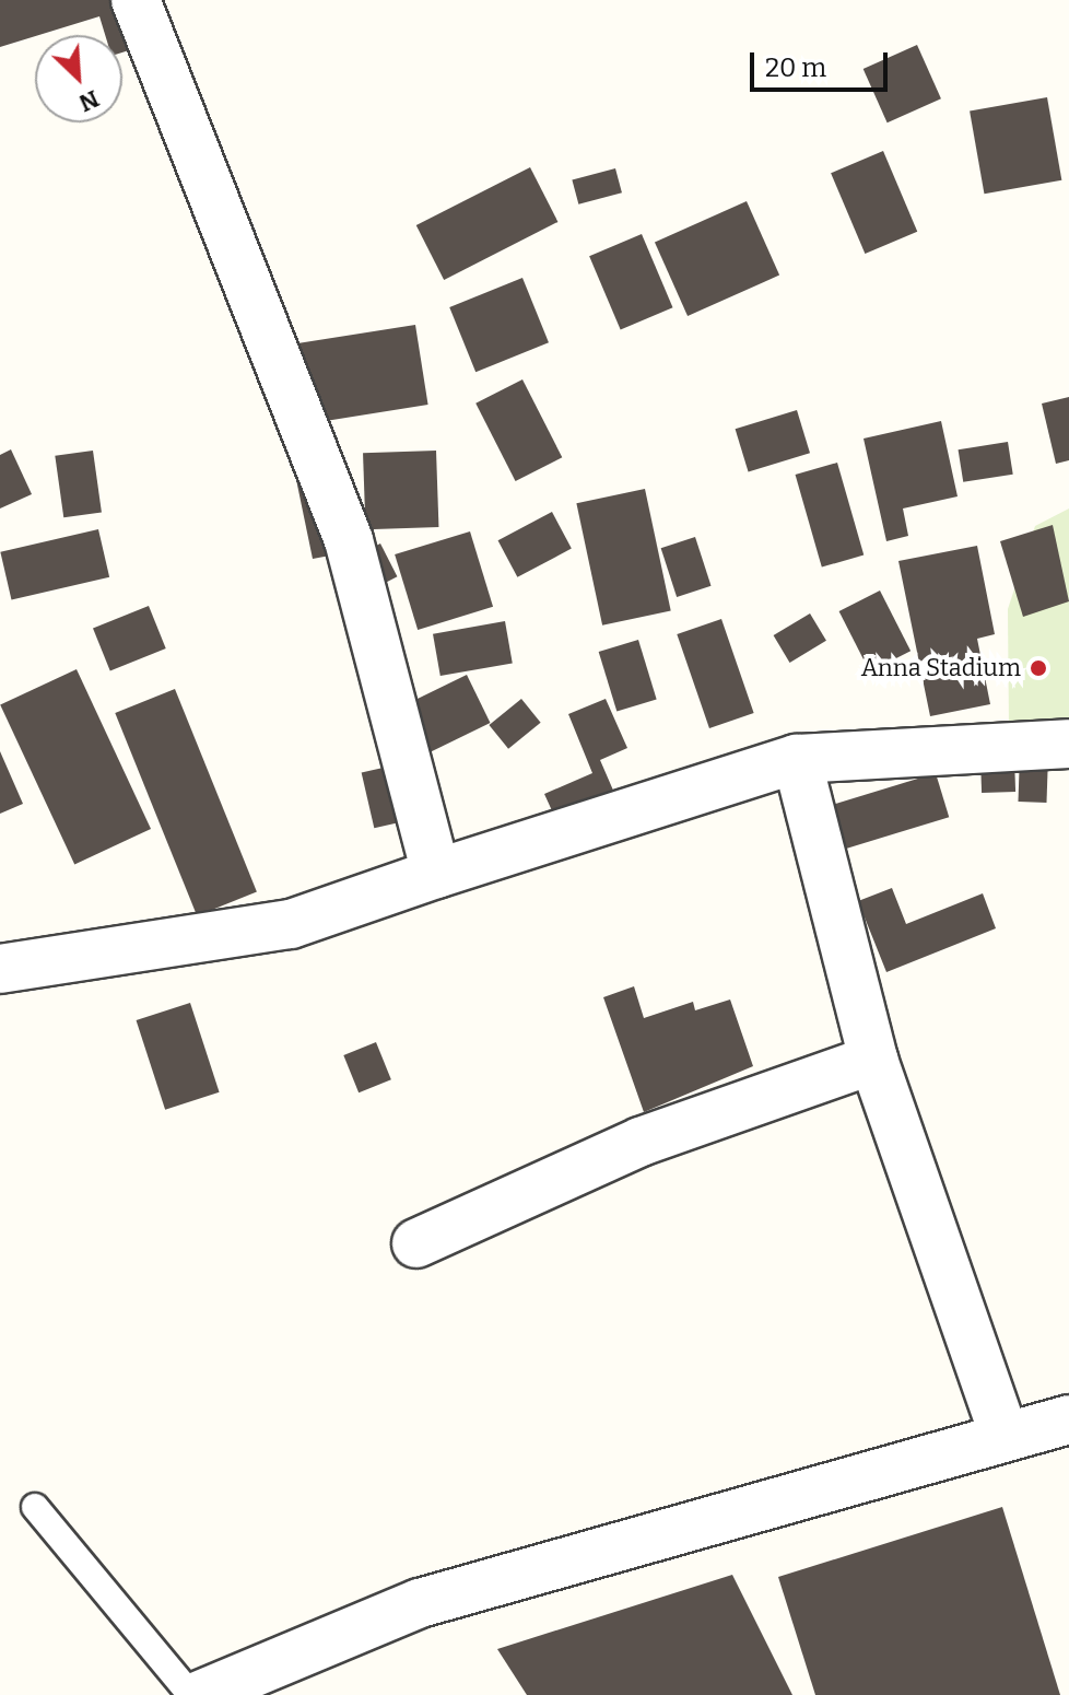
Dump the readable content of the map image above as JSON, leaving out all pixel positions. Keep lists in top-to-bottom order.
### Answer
{
  "places": ["Anna Stadium"],
  "scale_bar": "20 m",
  "north": "bottom right"
}
